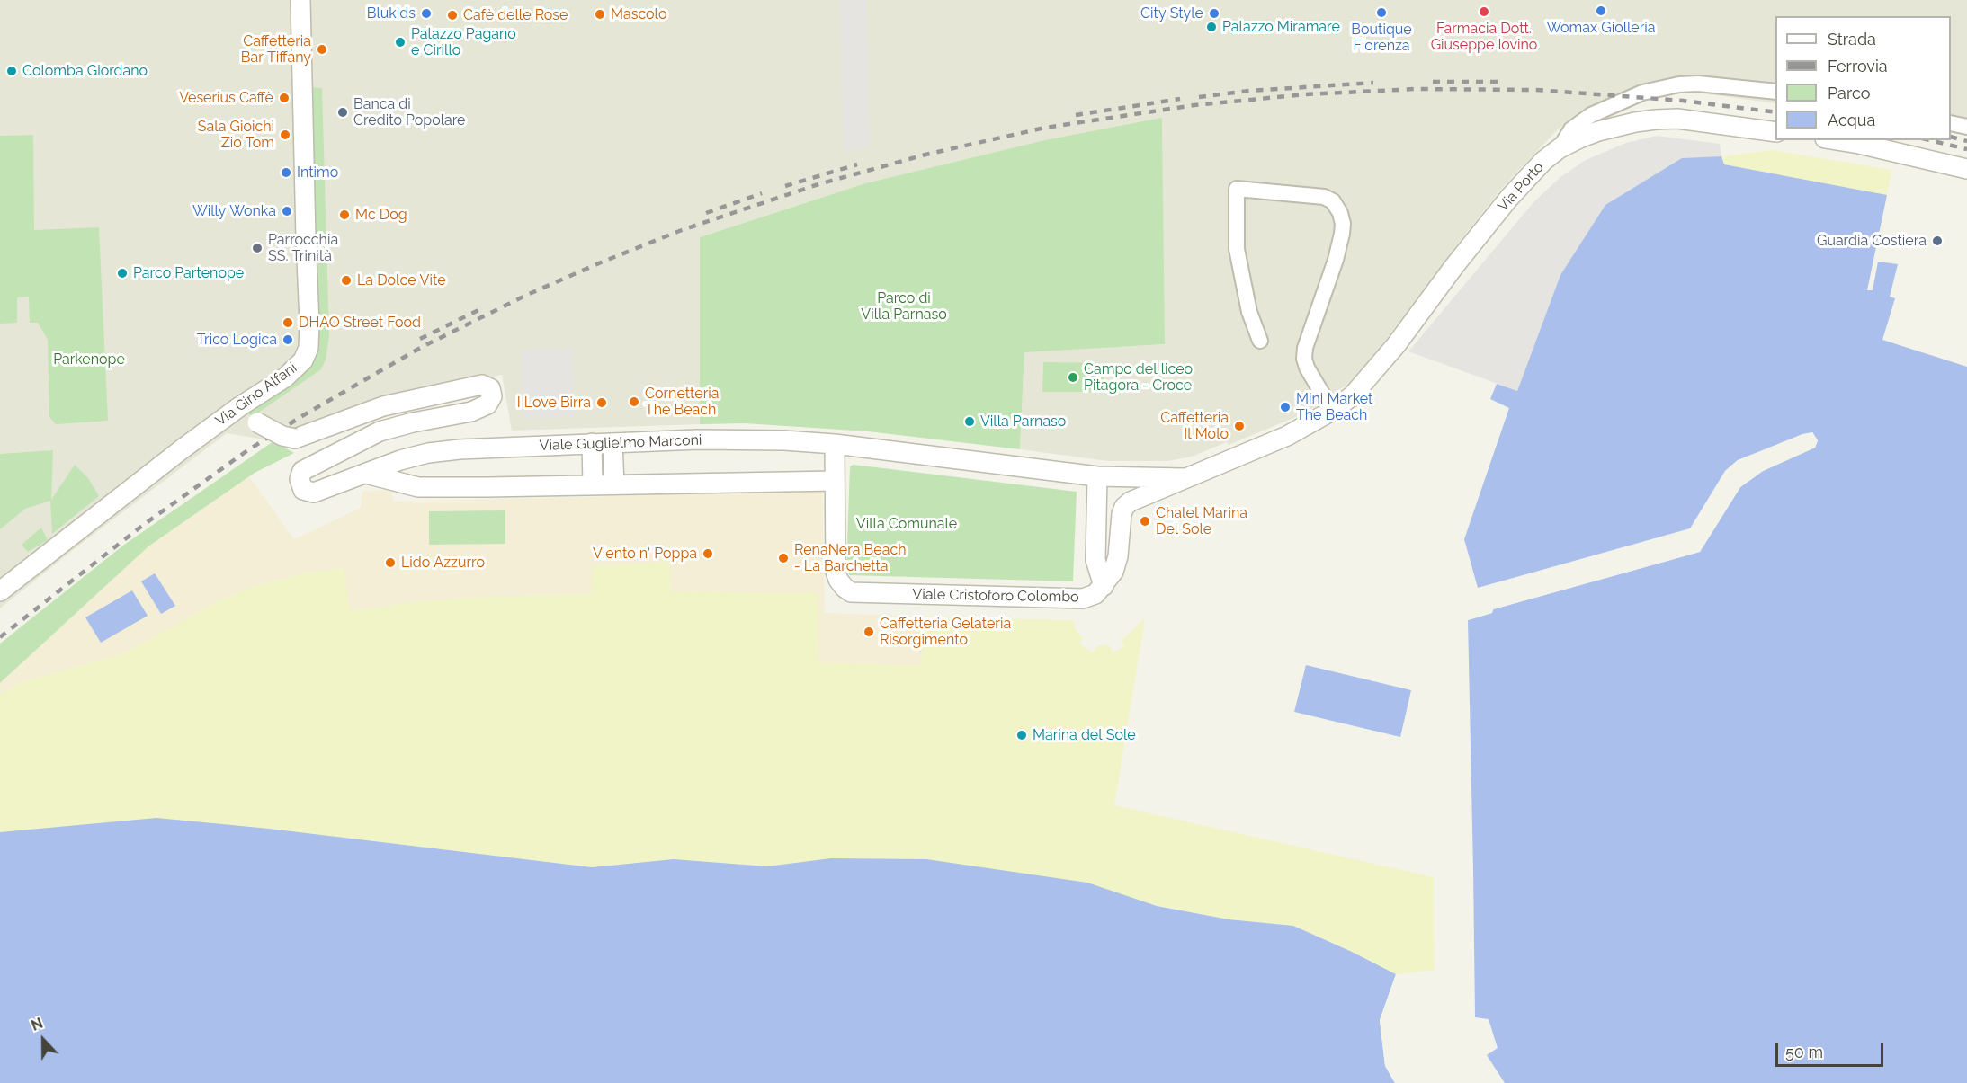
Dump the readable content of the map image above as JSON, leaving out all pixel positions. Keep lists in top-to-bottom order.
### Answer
{
  "streets": {
    "street": [
      "Via Porto",
      "Via Gino Alfani",
      "Viale Guglielmo Marconi",
      "Viale Cristoforo Colombo"
    ]
  },
  "crossings": [
    ["Via Porto", "Viale Guglielmo Marconi"],
    ["Via Gino Alfani", "Viale Guglielmo Marconi"]
  ],
  "parks": ["Parco di Villa Parnaso", "Parkenope", "Villa Comunale"],
  "places": [
    "Womax Giolleria",
    "Farmacia Dott. Giuseppe Iovino",
    "Boutique Fiorenza",
    "Blukids",
    "City Style",
    "Mascolo",
    "Cafè delle Rose",
    "Palazzo Miramare",
    "Palazzo Pagano e Cirillo",
    "Caffetteria Bar Tiffany",
    "Colomba Giordano",
    "Veserius Caffè",
    "Banca di Credito Popolare",
    "Sala Gioichi Zio Tom",
    "Intimo",
    "Willy Wonka",
    "Mc Dog",
    "Guardia Costiera",
    "Parrocchia SS. Trinità",
    "Parco Partenope",
    "La Dolce Vite",
    "DHAO Street Food",
    "Trico Logica",
    "Campo del liceo Pitagora - Croce",
    "Cornetteria The Beach",
    "I Love Birra",
    "Mini Market The Beach",
    "Villa Parnaso",
    "Caffetteria Il Molo",
    "Chalet Marina Del Sole",
    "Viento n' Poppa",
    "RenaNera Beach - La Barchetta",
    "Lido Azzurro",
    "Caffetteria Gelateria Risorgimento",
    "Marina del Sole"
  ],
  "legend": [
    "Strada",
    "Ferrovia",
    "Parco",
    "Acqua"
  ],
  "scale_bar": "50 m",
  "north": "top"
}
